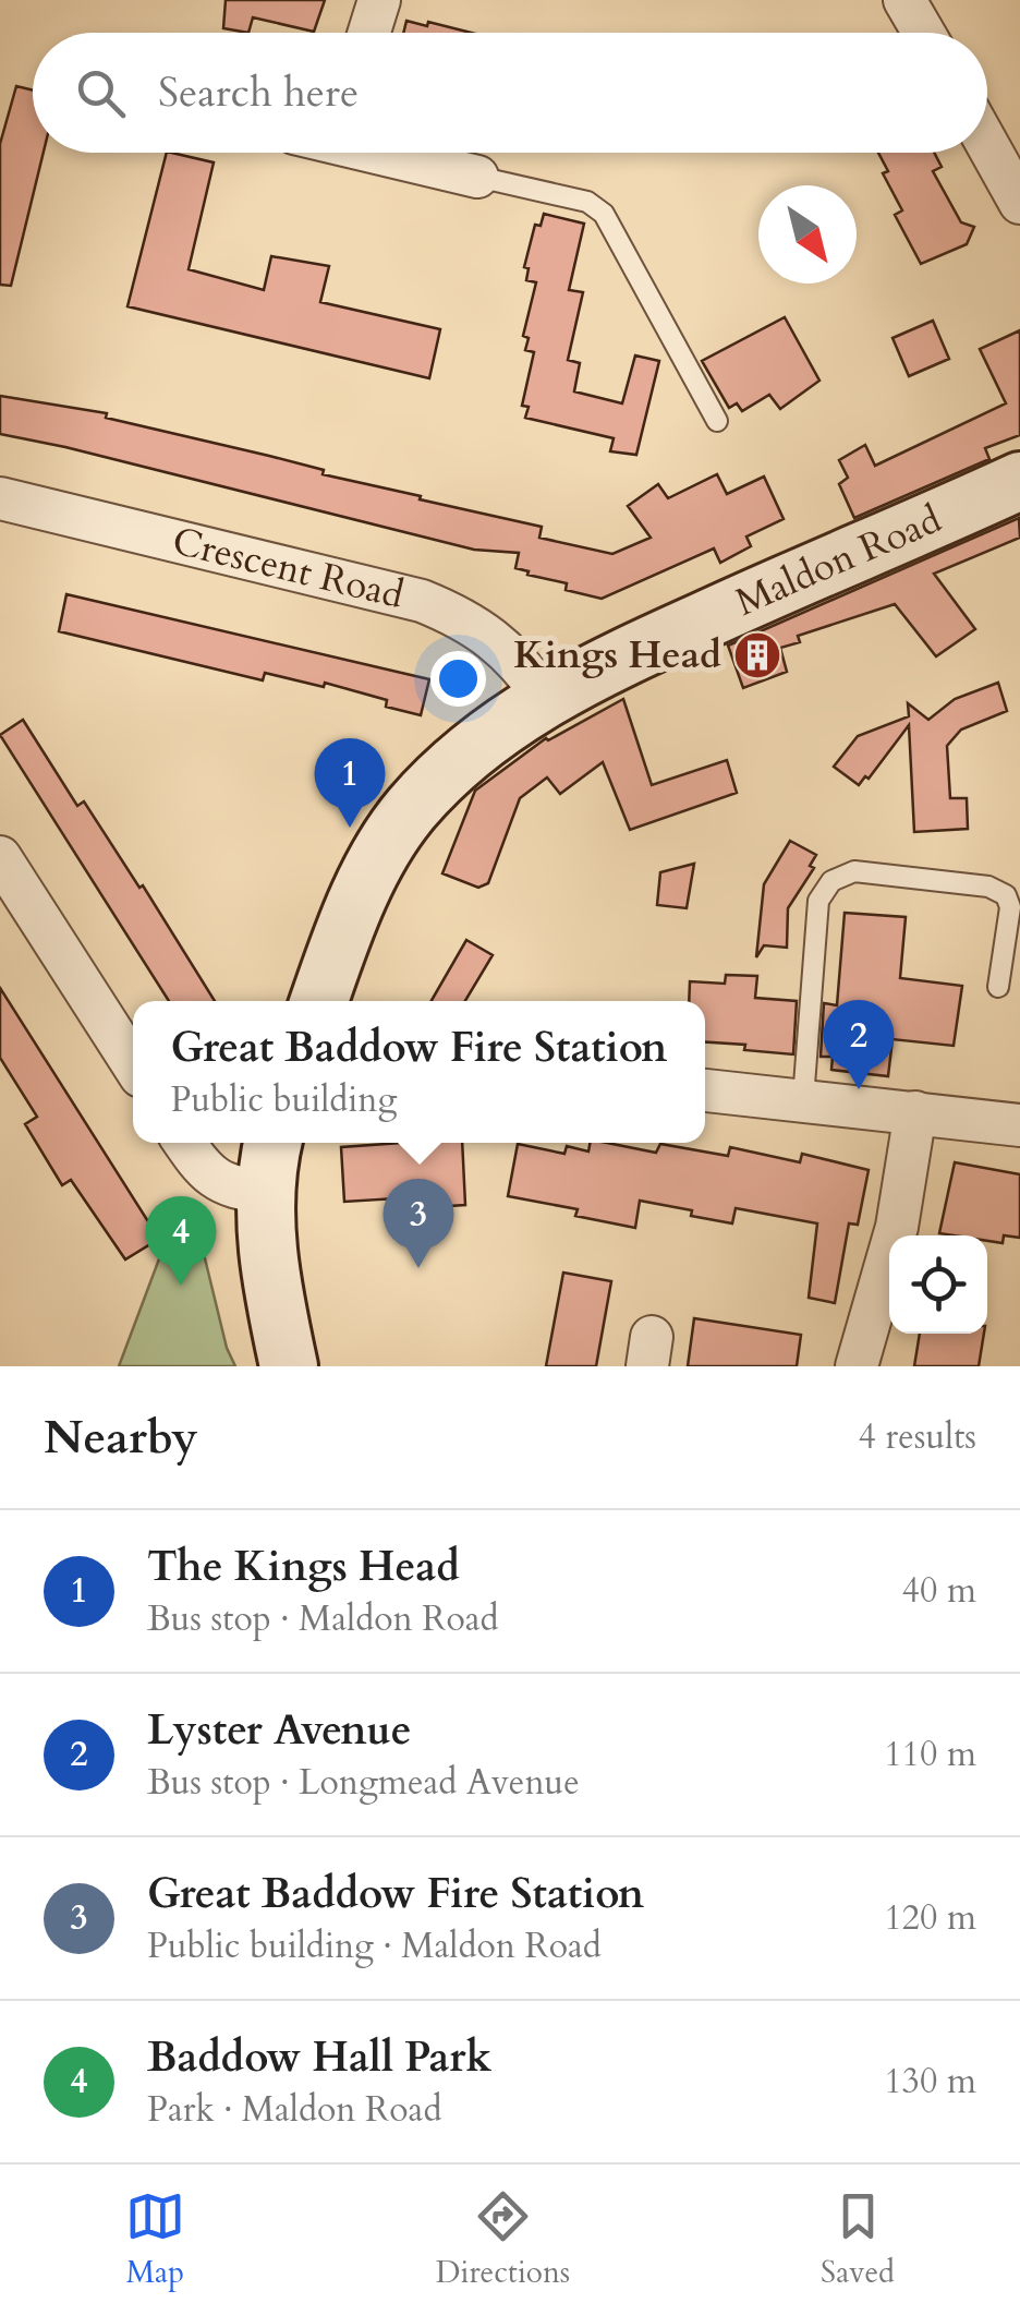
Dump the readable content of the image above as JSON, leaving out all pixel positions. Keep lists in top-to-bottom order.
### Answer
{
  "streets": {
    "street": ["Maldon Road", "Crescent Road"]
  },
  "crossings": [
    ["Maldon Road", "Crescent Road"]
  ],
  "places": {
    "building": ["Kings Head"]
  },
  "north": "bottom right",
  "page": {
    "search": "Search here",
    "pins": [
      "1",
      "2",
      "3",
      "4"
    ],
    "popup": ["Great Baddow Fire Station", "Public building"],
    "heading": ["Nearby", "4 results"],
    "list": [
      {
        "mark": "1",
        "name": "The Kings Head",
        "note": "Bus stop · Maldon Road",
        "value": "40 m"
      },
      {
        "mark": "2",
        "name": "Lyster Avenue",
        "note": "Bus stop · Longmead Avenue",
        "value": "110 m"
      },
      {
        "mark": "3",
        "name": "Great Baddow Fire Station",
        "note": "Public building · Maldon Road",
        "value": "120 m"
      },
      {
        "mark": "4",
        "name": "Baddow Hall Park",
        "note": "Park · Maldon Road",
        "value": "130 m"
      }
    ],
    "nav": ["Map", "Directions", "Saved"]
  }
}
